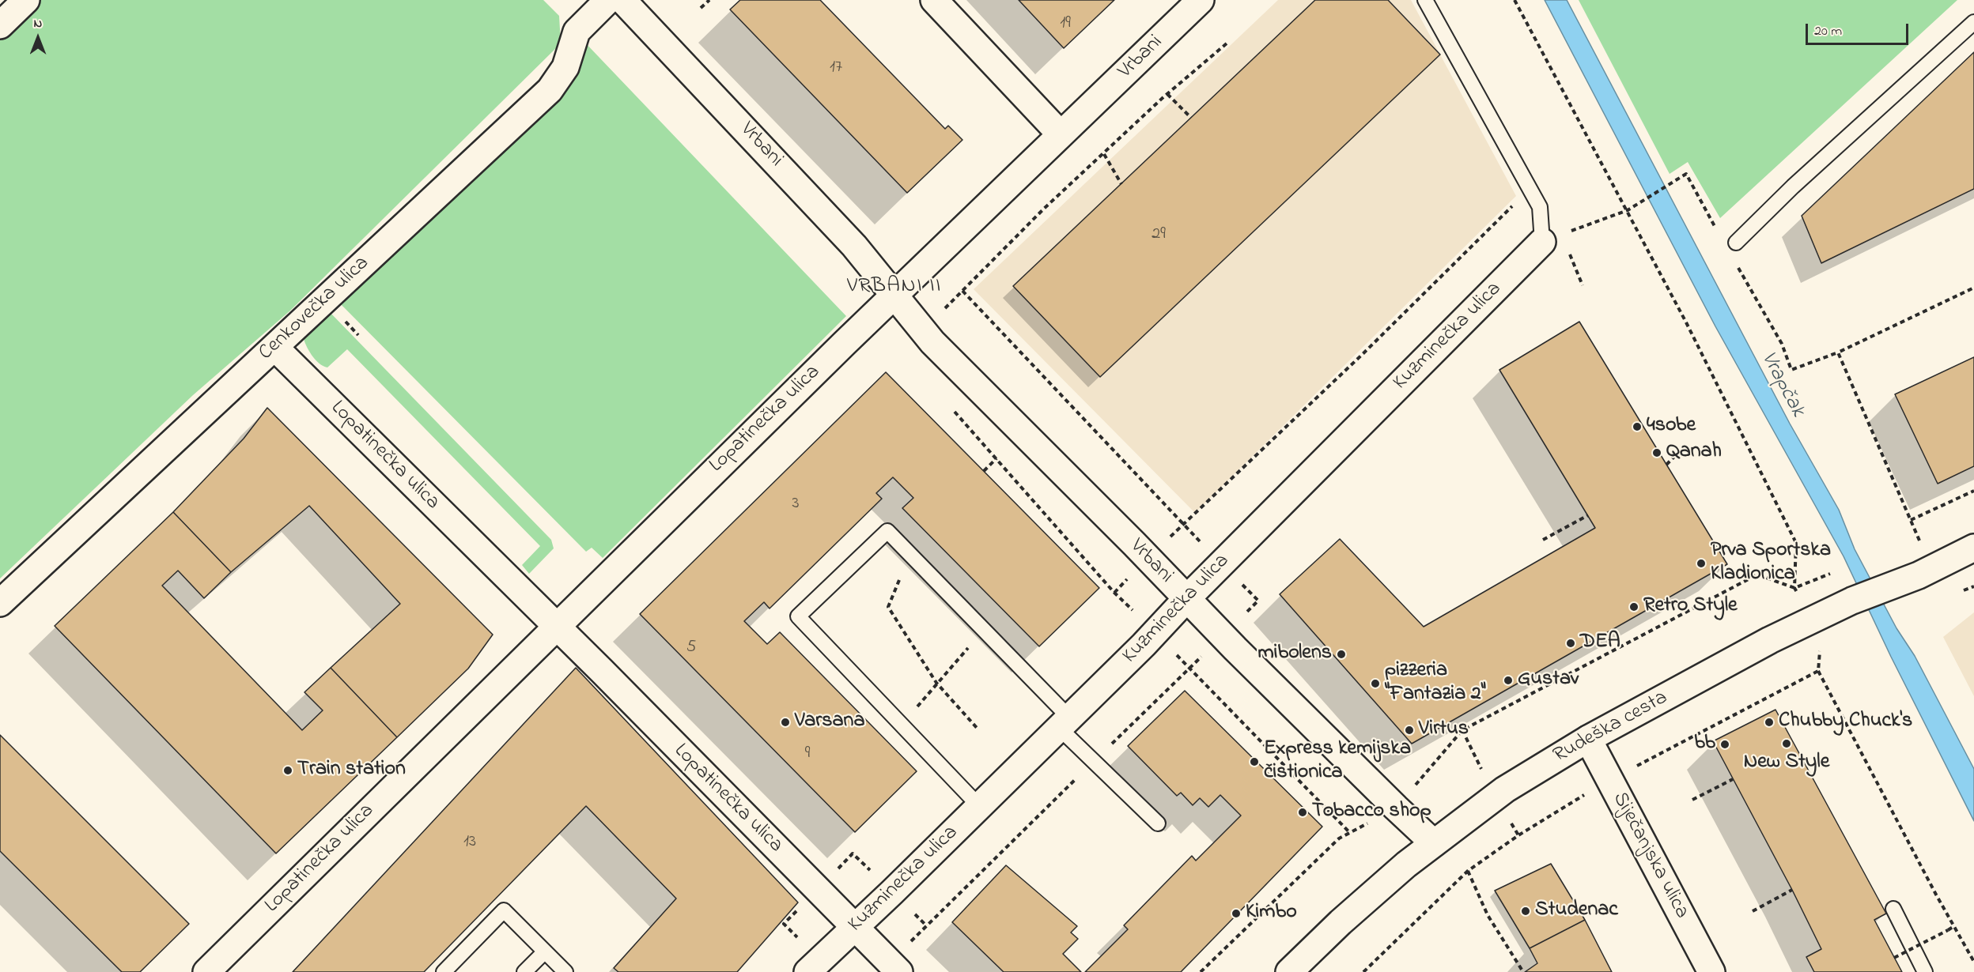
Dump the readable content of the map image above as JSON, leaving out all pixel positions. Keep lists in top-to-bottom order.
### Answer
{
  "streets": {
    "street": [
      "Vrbani",
      "Cenkovečka ulica",
      "Kuzminečka ulica",
      "Lopatinečka ulica",
      "Rudeška cesta",
      "Siječanjska ulica"
    ]
  },
  "crossings": [
    ["Vrbani", "Kuzminečka ulica"],
    ["Vrbani", "Lopatinečka ulica"],
    ["Vrbani", "Rudeška cesta"],
    ["Cenkovečka ulica", "Lopatinečka ulica"],
    ["Kuzminečka ulica", "Lopatinečka ulica"],
    ["Rudeška cesta", "Siječanjska ulica"]
  ],
  "districts": ["VRBANI II"],
  "water": ["Vrapčak"],
  "places": [
    "4sobe",
    "Qanah",
    "Prva Sportska Kladionica",
    "Retro Style",
    "DEA",
    "mibolens",
    "Gustav",
    "pizzeria \"Fantazia 2\"",
    "Varsana",
    "Chubby Chuck's",
    "Virtus",
    "New Style",
    "bb",
    "Express kemijska čistionica",
    "Train station",
    "Tobacco shop",
    "Studenac",
    "Kimbo"
  ],
  "house_numbers": [
    "19",
    "17",
    "29",
    "3",
    "5",
    "9",
    "13"
  ],
  "scale_bar": "20 m",
  "north": "top"
}
